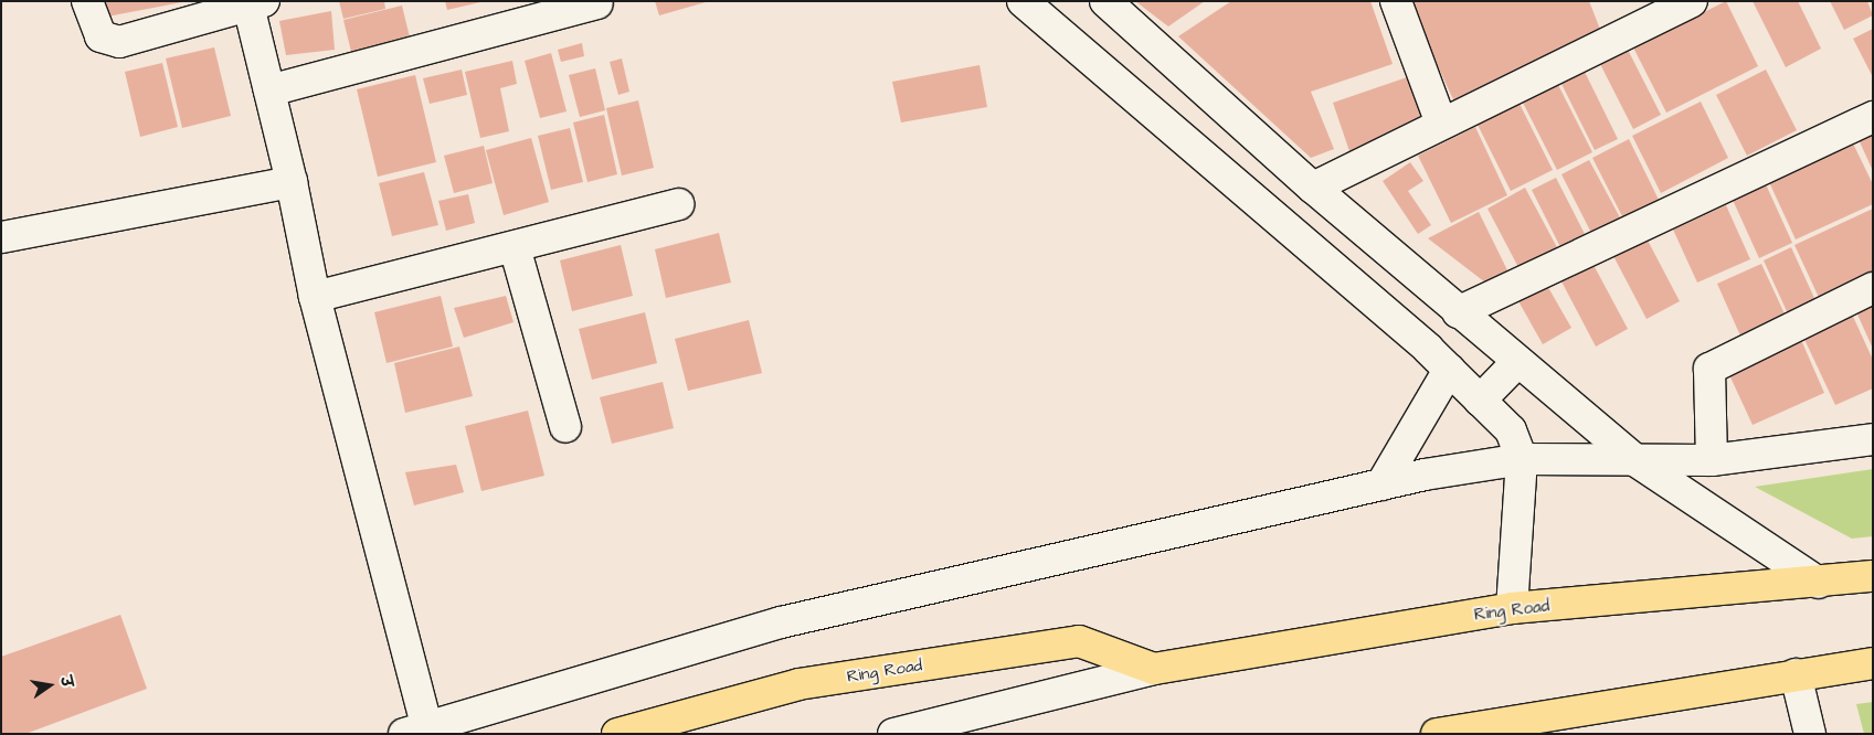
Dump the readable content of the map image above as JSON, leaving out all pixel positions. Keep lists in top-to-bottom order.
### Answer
{
  "streets": {
    "main road": ["Ring Road"]
  },
  "north": "right"
}
